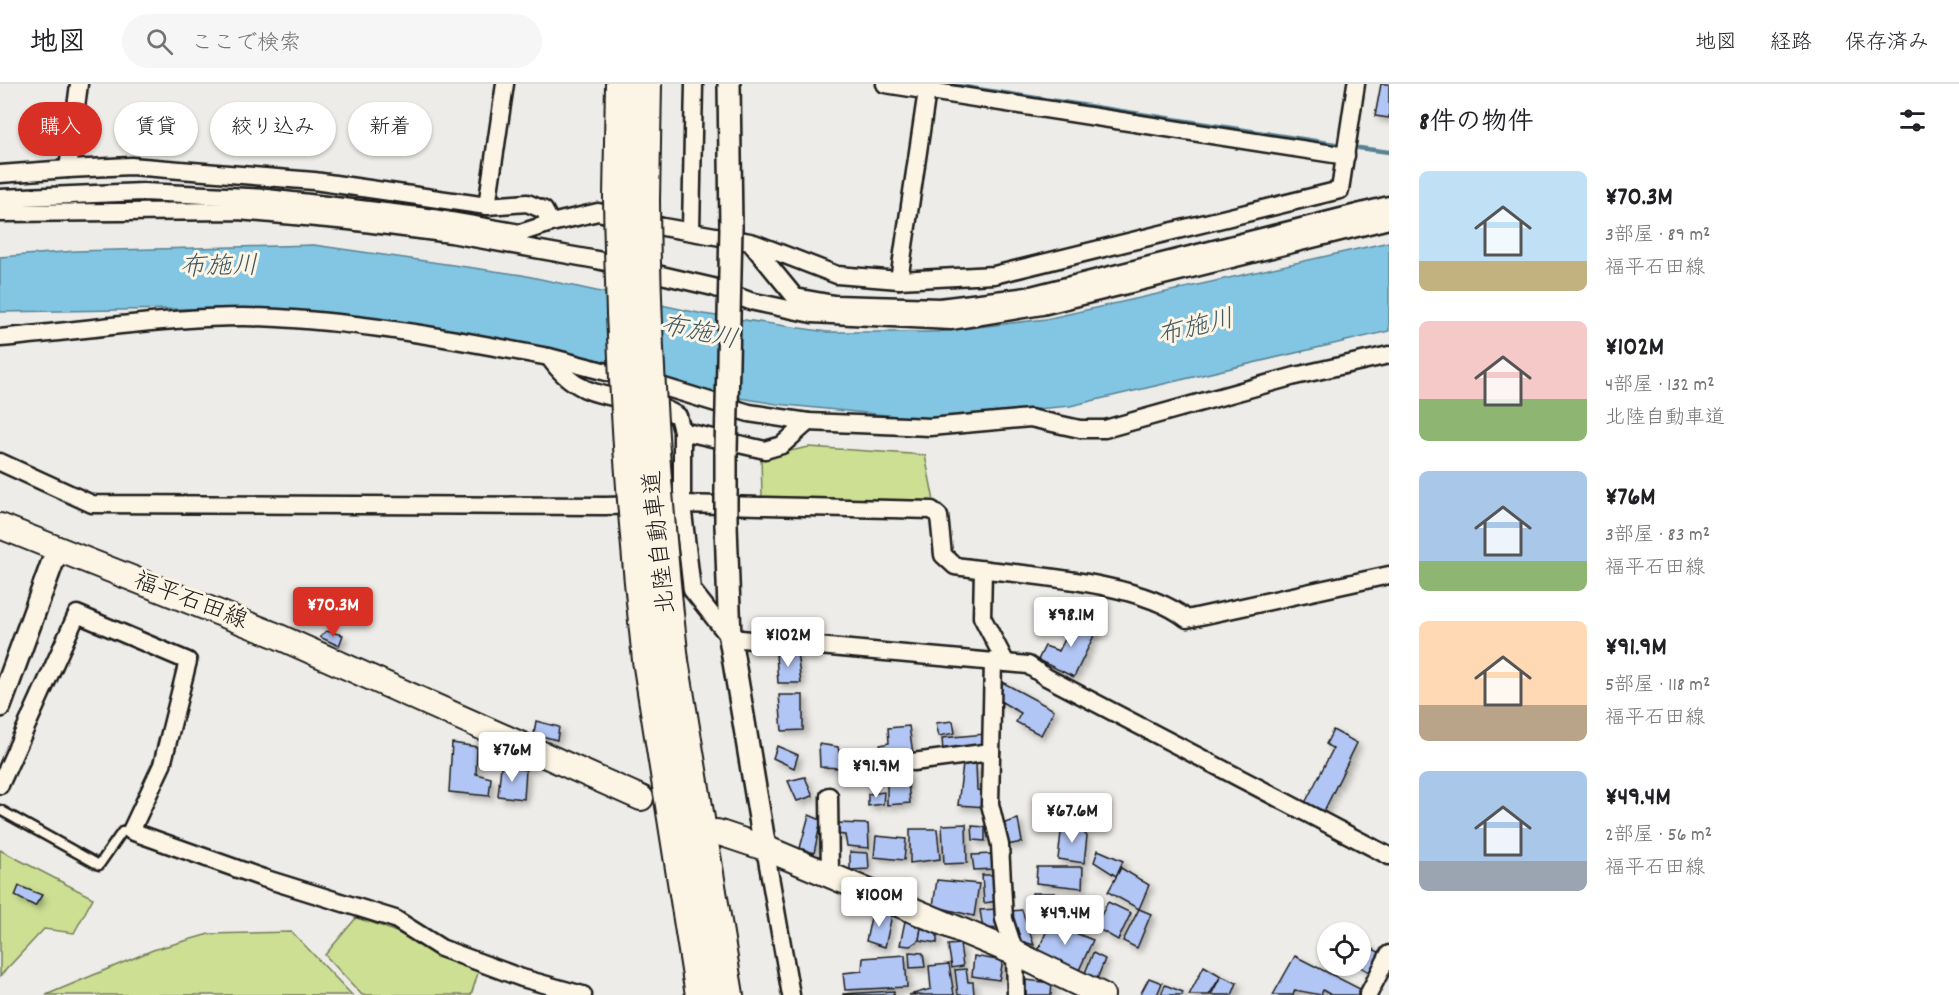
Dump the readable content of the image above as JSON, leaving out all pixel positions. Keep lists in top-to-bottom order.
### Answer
{
  "streets": {
    "highway": ["北陸自動車道"],
    "main road": ["福平石田線"]
  },
  "water": ["布施川"],
  "page": {
    "header": "地図",
    "search": "ここで検索",
    "nav": ["地図", "経路", "保存済み"],
    "heading": "8件の物件",
    "chip": [
      "購入",
      "賃貸",
      "絞り込み",
      "新着"
    ],
    "list": [
      {
        "name": "¥70.3M",
        "note": "3部屋 · 89 m² · 福平石田線"
      },
      {
        "name": "¥102M",
        "note": "4部屋 · 132 m² · 北陸自動車道"
      },
      {
        "name": "¥76M",
        "note": "3部屋 · 83 m² · 福平石田線"
      },
      {
        "name": "¥91.9M",
        "note": "5部屋 · 118 m² · 福平石田線"
      },
      {
        "name": "¥49.4M",
        "note": "2部屋 · 56 m² · 福平石田線"
      }
    ],
    "price": [
      "¥70.3M",
      "¥98.1M",
      "¥102M",
      "¥76M",
      "¥91.9M",
      "¥67.6M",
      "¥100M",
      "¥49.4M"
    ]
  }
}
